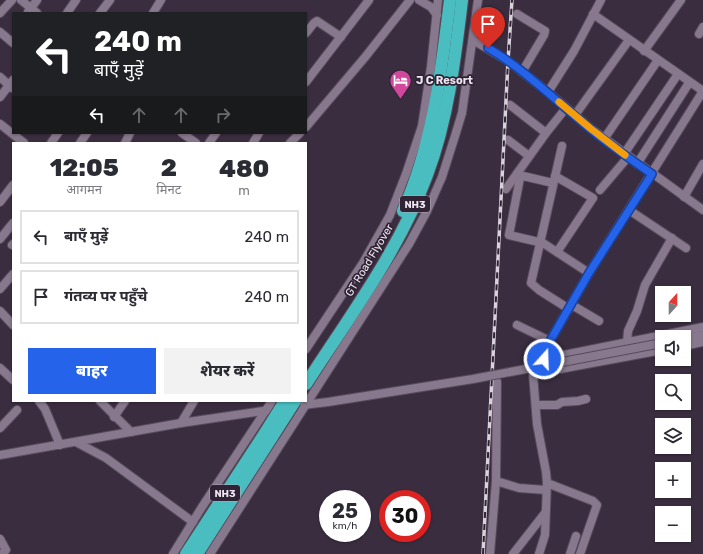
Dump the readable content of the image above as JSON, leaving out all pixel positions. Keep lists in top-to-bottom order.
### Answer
{
  "streets": {
    "highway": ["NH3", "GT Road Flyover"]
  },
  "places": {
    "hotel": ["J C Resort"]
  },
  "north": "top",
  "page": {
    "turn": ["240 m", "बाएँ मुड़ें"],
    "eta": [
      "12:05",
      "आगमन",
      "2",
      "मिनट",
      "480",
      "m"
    ],
    "list": [
      {
        "name": "बाएँ मुड़ें",
        "value": "240 m"
      },
      {
        "name": "गंतव्य पर पहुँचे",
        "value": "240 m"
      }
    ],
    "map_buttons": ["+", "−"],
    "buttons": ["बाहर", "शेयर करें"],
    "speed": "25 km/h",
    "limit": "30"
  }
}
